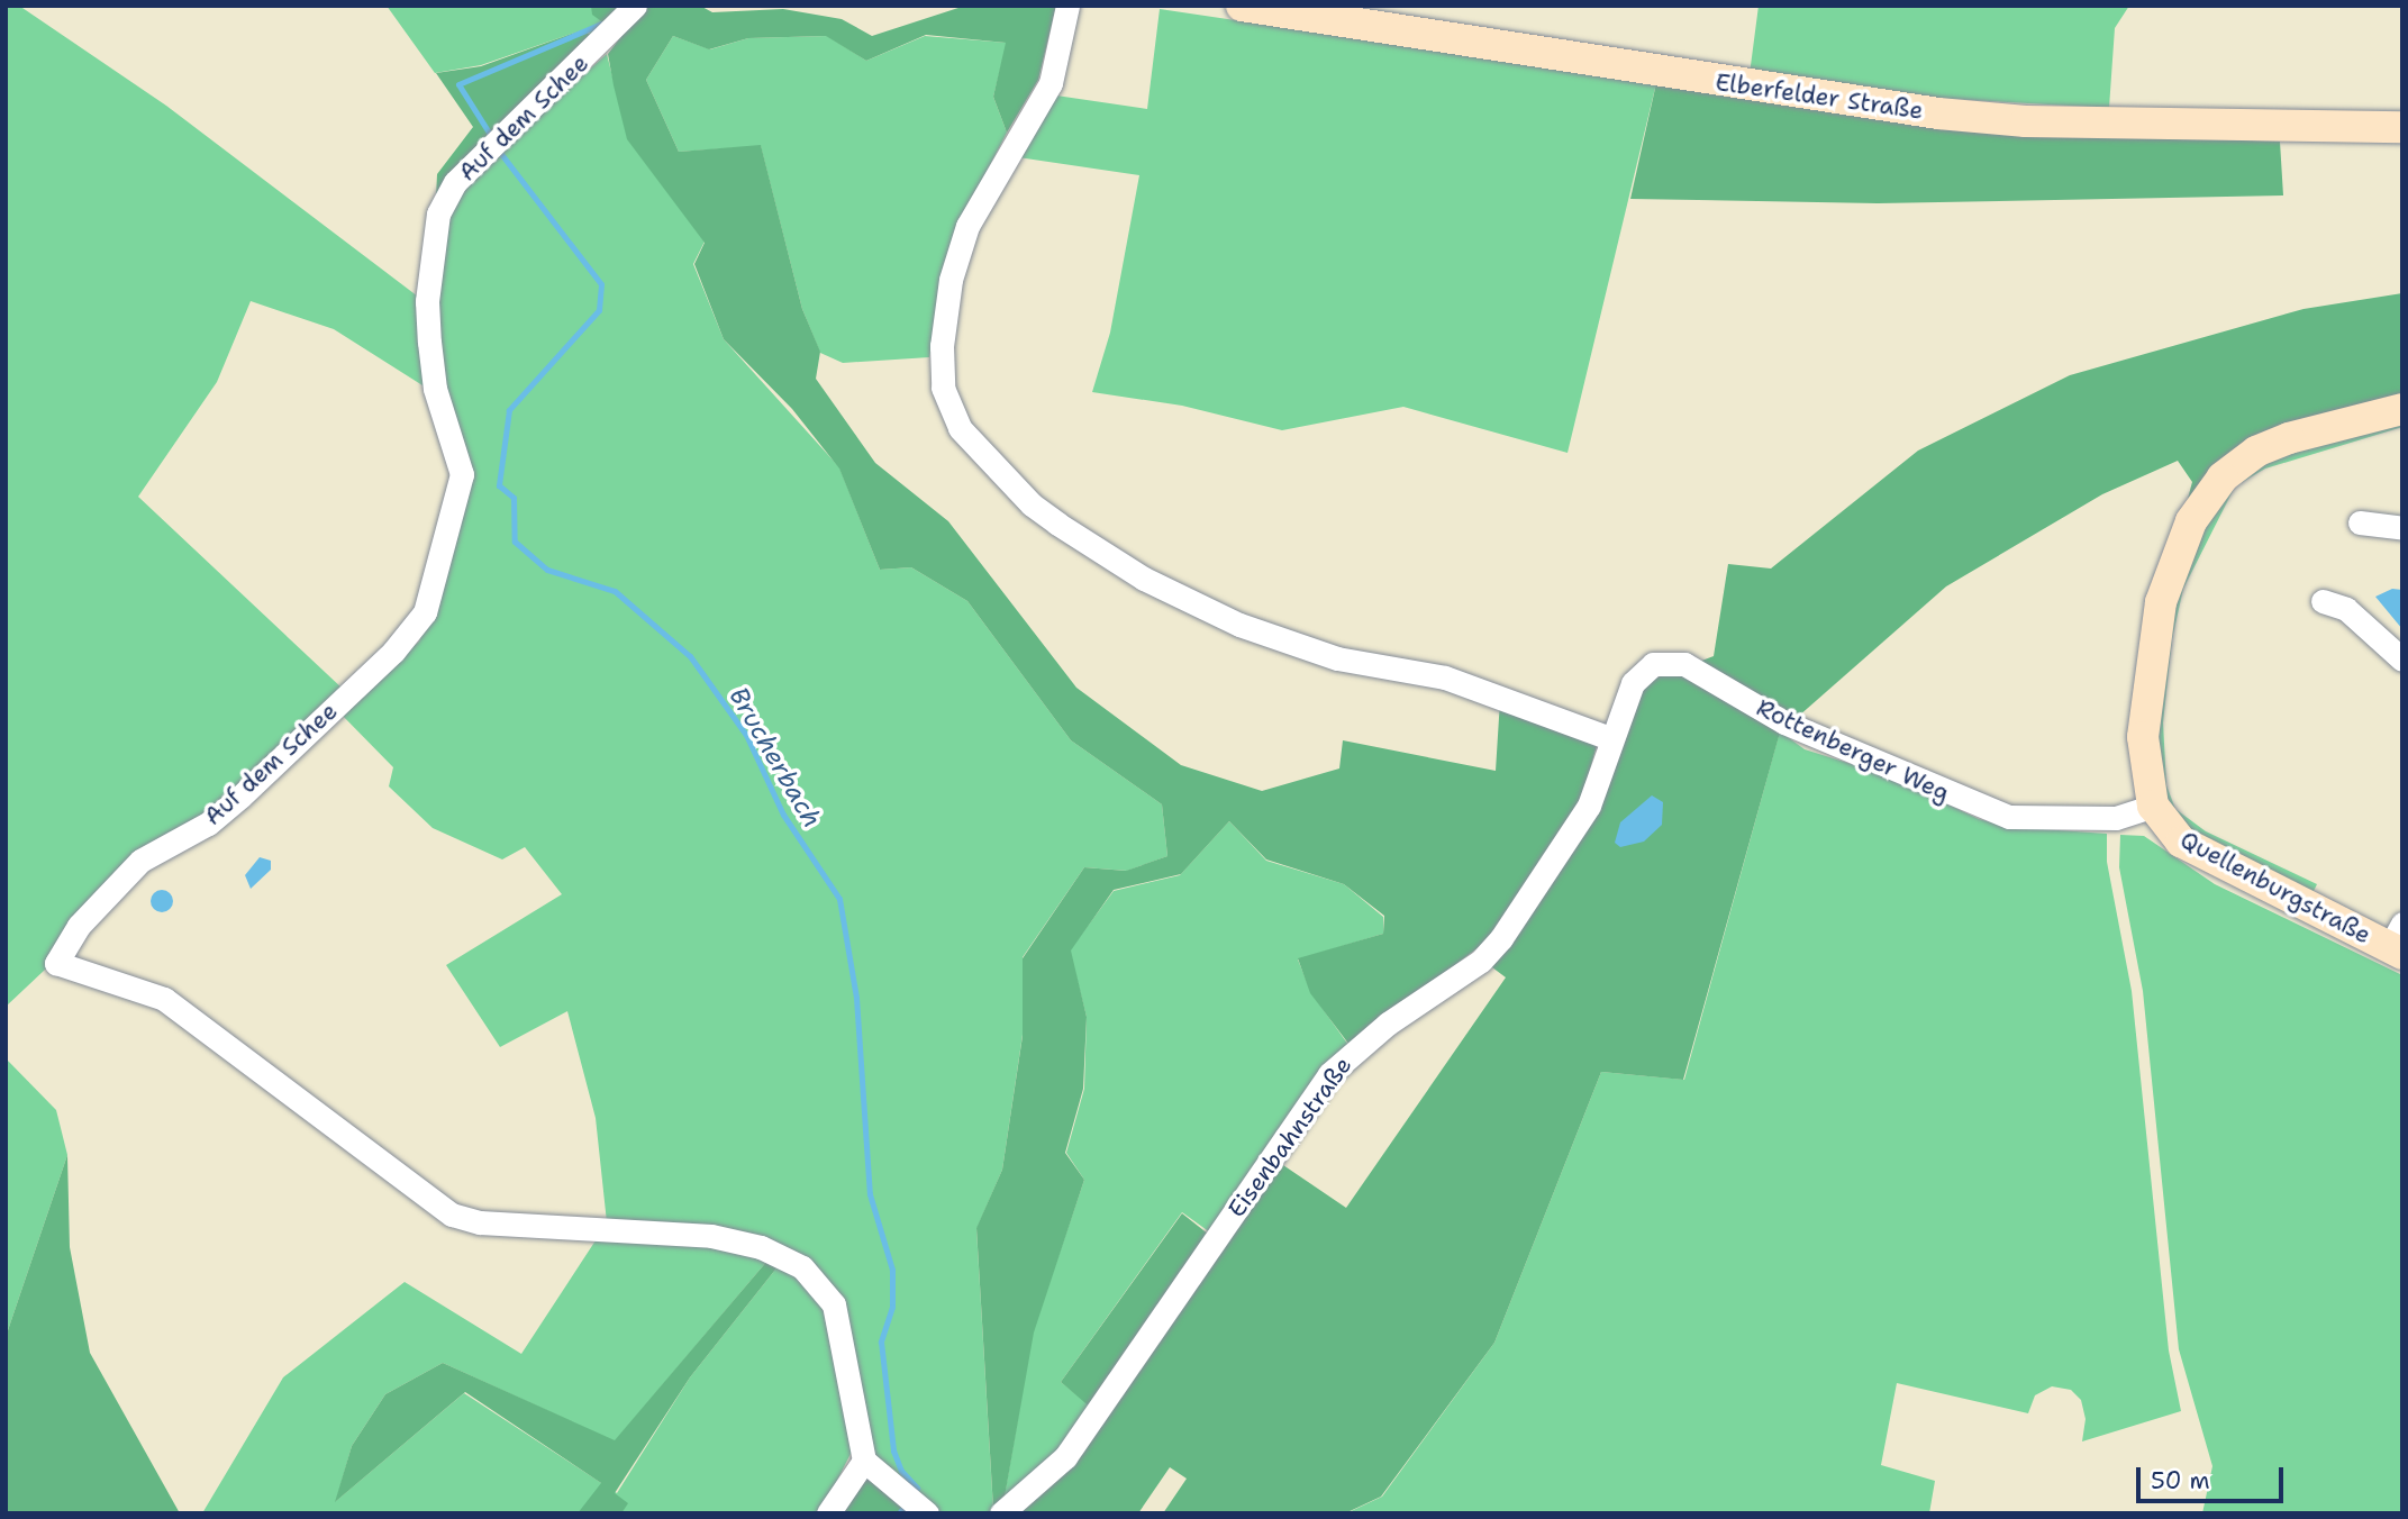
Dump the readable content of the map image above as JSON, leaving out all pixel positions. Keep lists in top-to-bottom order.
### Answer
{
  "streets": {
    "main road": ["Elberfelder Straße", "Quellenburgstraße"],
    "street": ["Auf dem Schee", "Rottenberger Weg", "Eisenbahnstraße"]
  },
  "crossings": [
    ["Rottenberger Weg", "Quellenburgstraße"],
    ["Rottenberger Weg", "Eisenbahnstraße"]
  ],
  "water": ["Brucherbach"],
  "scale_bar": "50 m"
}
